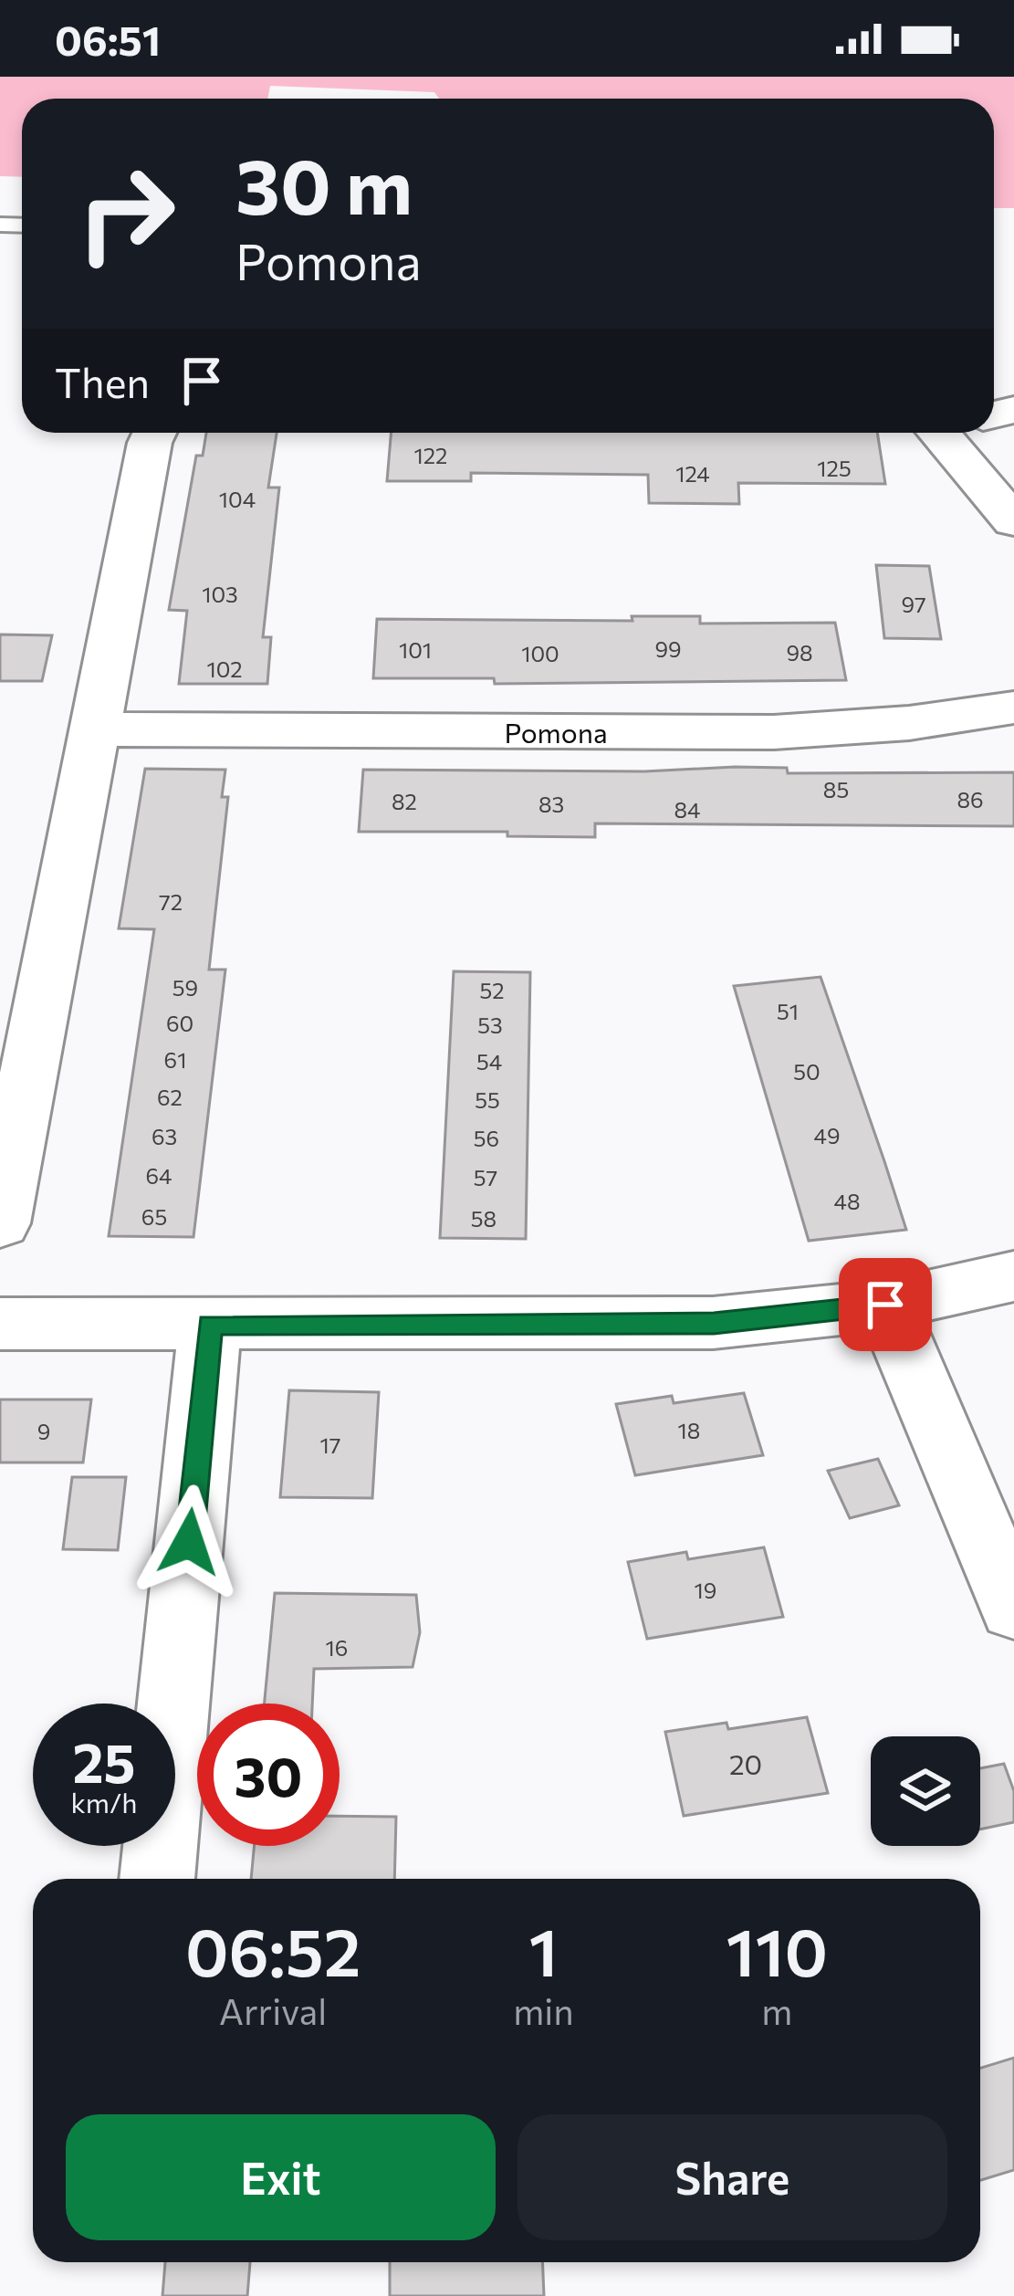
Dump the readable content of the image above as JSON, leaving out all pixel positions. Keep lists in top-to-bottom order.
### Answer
{
  "streets": {
    "street": ["Pomona"]
  },
  "house_numbers": [
    "122",
    "125",
    "124",
    "104",
    "103",
    "97",
    "99",
    "101",
    "98",
    "100",
    "102",
    "85",
    "86",
    "82",
    "83",
    "84",
    "72",
    "59",
    "52",
    "51",
    "60",
    "53",
    "61",
    "54",
    "50",
    "62",
    "55",
    "49",
    "63",
    "56",
    "64",
    "57",
    "48",
    "65",
    "58",
    "18",
    "9",
    "17",
    "19",
    "16",
    "20"
  ],
  "page": {
    "status": "06:51",
    "turn": ["30 m", "Pomona"],
    "then": "Then",
    "speed": "25 km/h",
    "limit": "30",
    "eta": [
      "06:52",
      "Arrival",
      "1",
      "min",
      "110",
      "m"
    ],
    "buttons": ["Exit", "Share"]
  }
}
